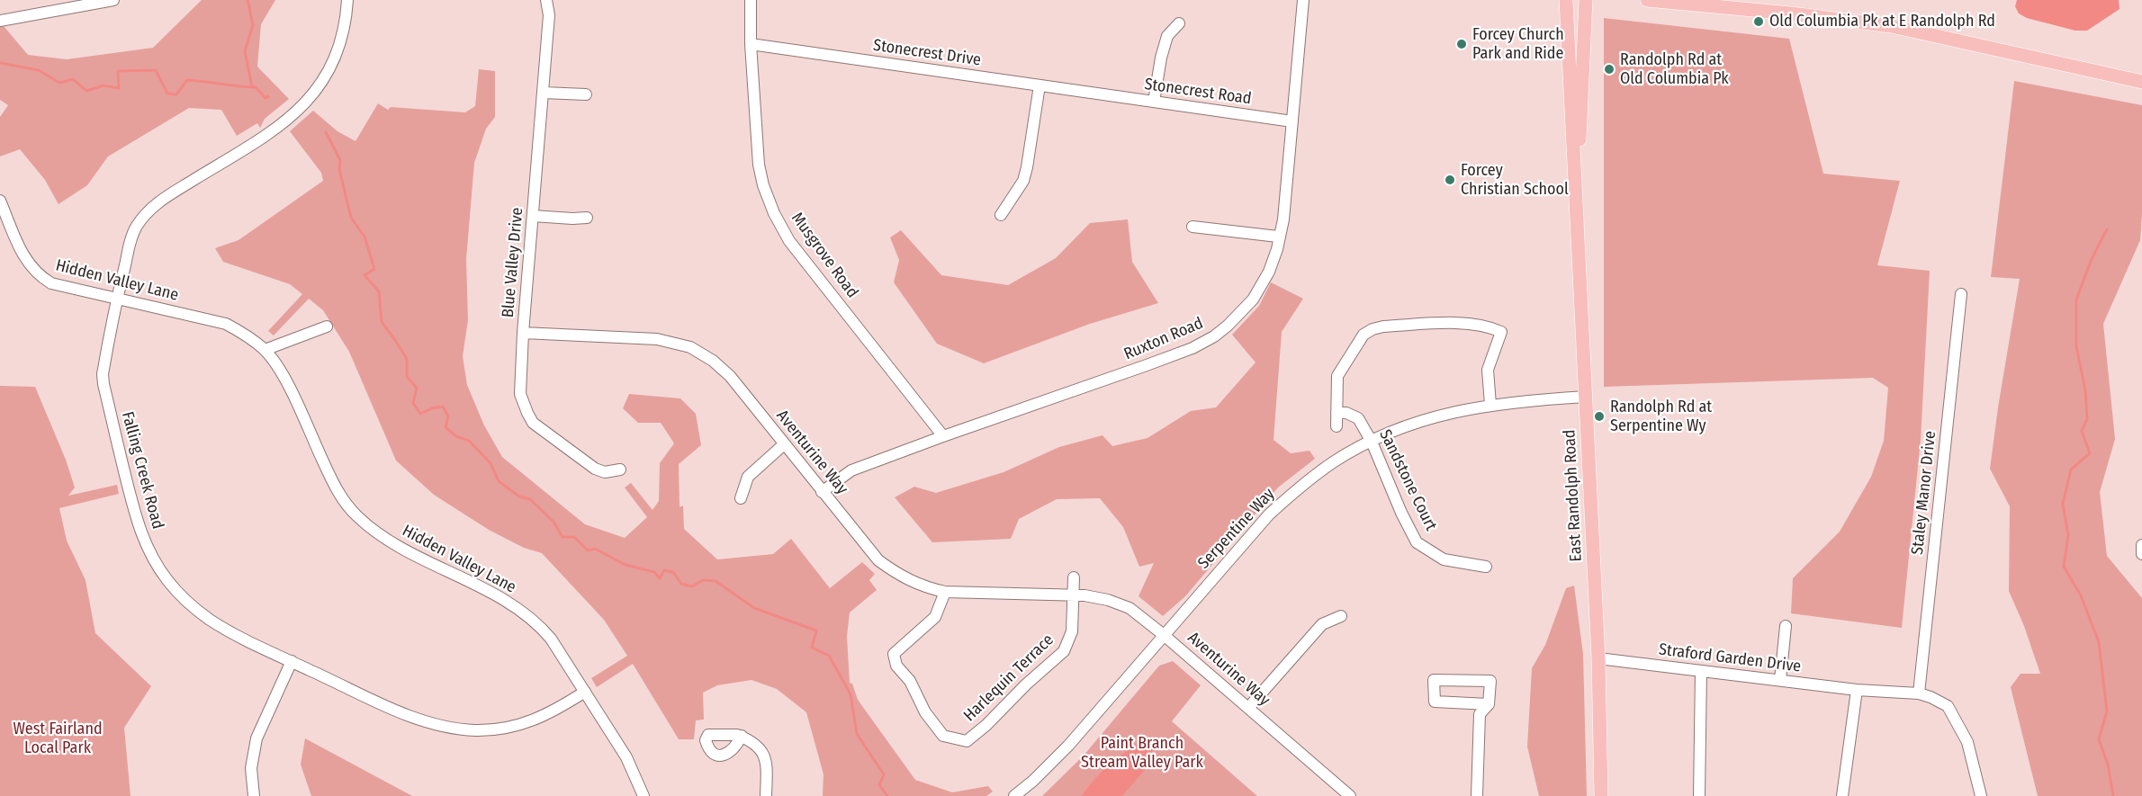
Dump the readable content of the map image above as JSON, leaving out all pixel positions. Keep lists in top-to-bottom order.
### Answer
{
  "streets": {
    "main road": ["East Randolph Road"],
    "street": [
      "Stonecrest Drive",
      "Stonecrest Road",
      "Musgrove Road",
      "Blue Valley Drive",
      "Hidden Valley Lane",
      "Ruxton Road",
      "Aventurine Way",
      "Falling Creek Road",
      "Sandstone Court",
      "Staley Manor Drive",
      "Serpentine Way",
      "Straford Garden Drive",
      "Harlequin Terrace"
    ]
  },
  "crossings": [
    ["Stonecrest Drive", "Stonecrest Road"],
    ["Stonecrest Drive", "Musgrove Road"],
    ["Stonecrest Road", "Ruxton Road"],
    ["Musgrove Road", "Ruxton Road"],
    ["Blue Valley Drive", "Aventurine Way"],
    ["Hidden Valley Lane", "Falling Creek Road"],
    ["Ruxton Road", "Aventurine Way"],
    ["Aventurine Way", "Serpentine Way"],
    ["Aventurine Way", "Harlequin Terrace"],
    ["Sandstone Court", "Serpentine Way"],
    ["Staley Manor Drive", "Straford Garden Drive"],
    ["East Randolph Road", "Serpentine Way"],
    ["East Randolph Road", "Straford Garden Drive"]
  ],
  "parks": ["West Fairland Local Park", "Paint Branch Stream Valley Park"],
  "places": [
    "Old Columbia Pk at E Randolph Rd",
    "Forcey Church Park and Ride",
    "Randolph Rd at Old Columbia Pk",
    "Forcey Christian School",
    "Randolph Rd at Serpentine Wy"
  ]
}
